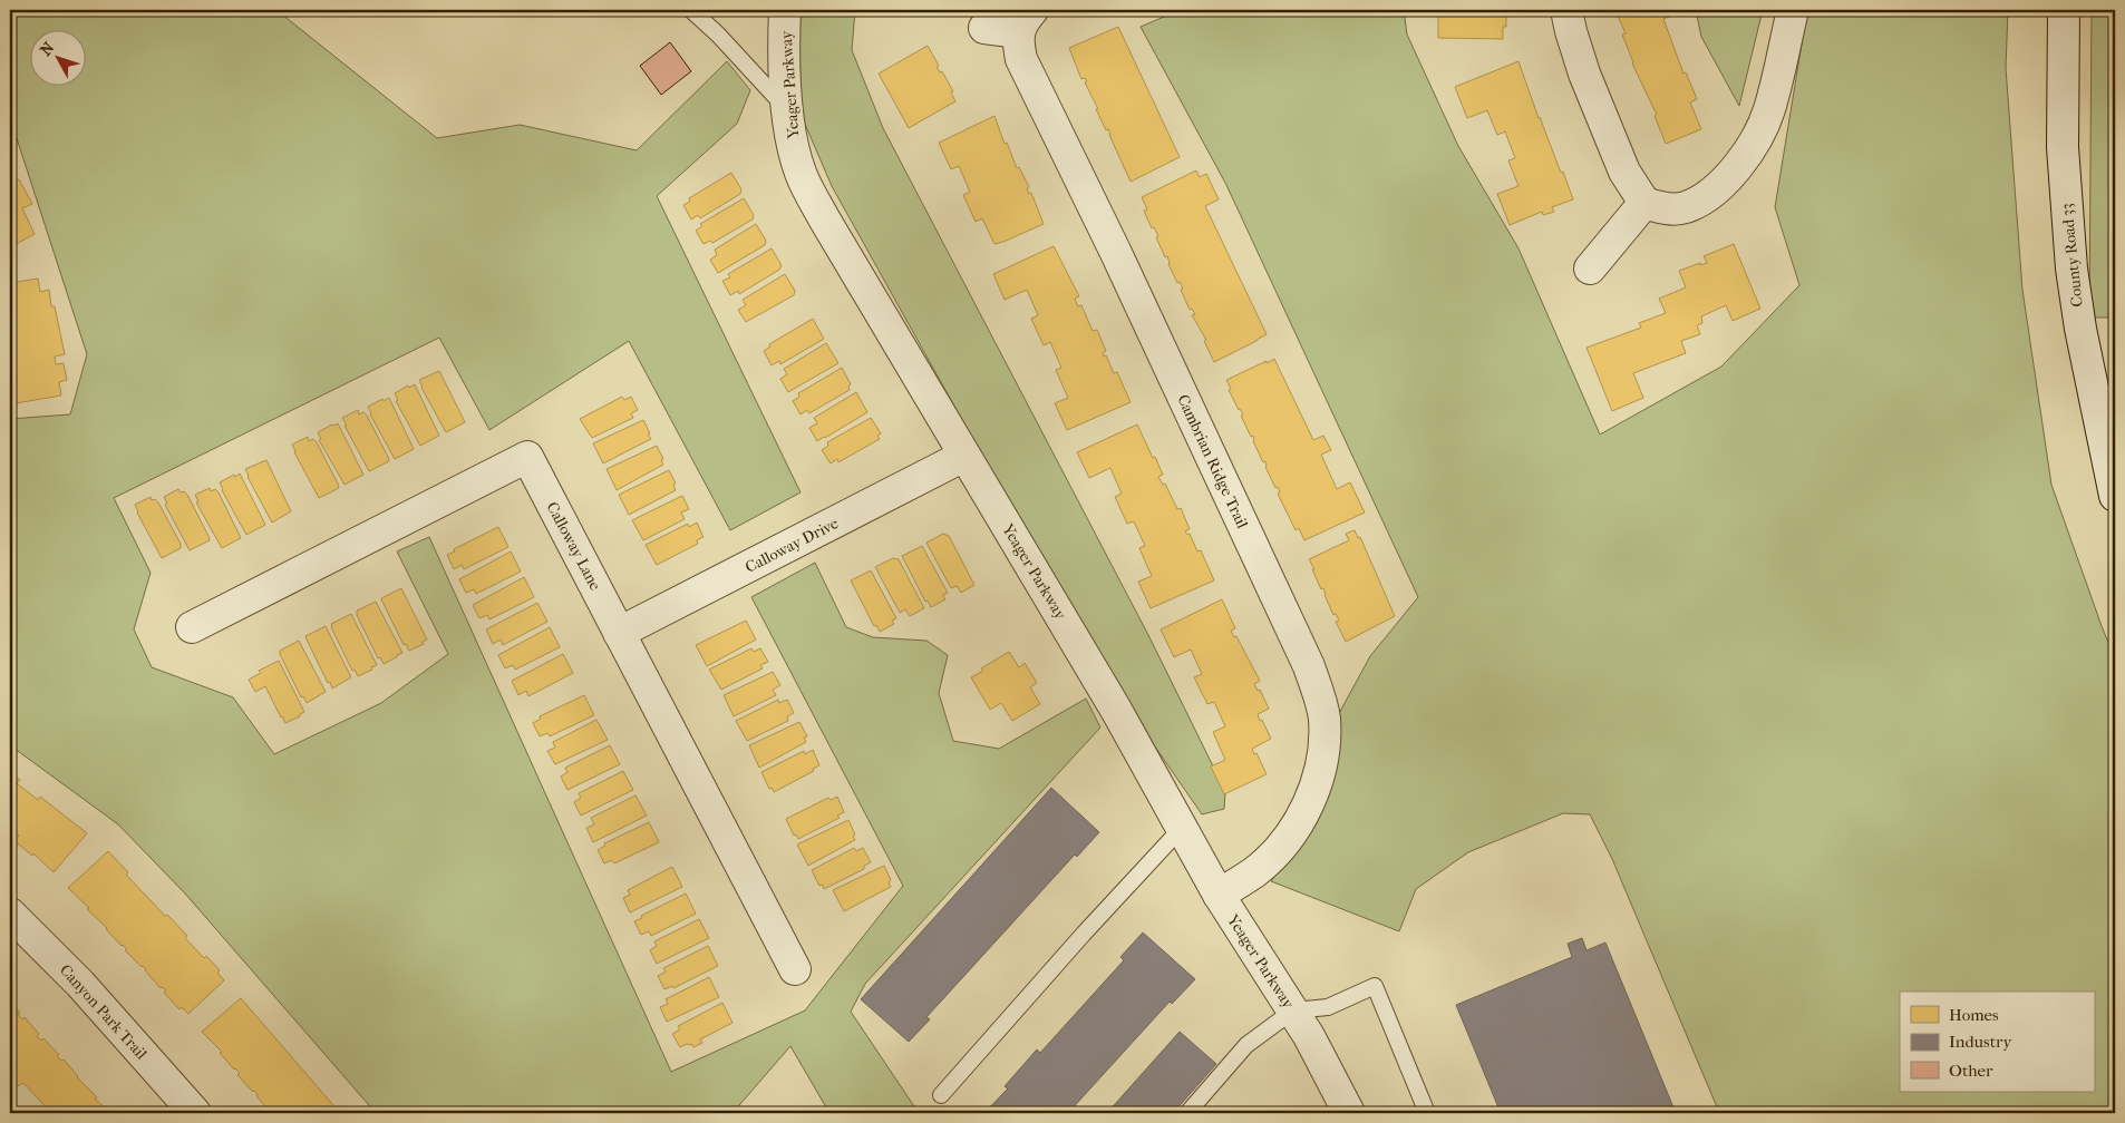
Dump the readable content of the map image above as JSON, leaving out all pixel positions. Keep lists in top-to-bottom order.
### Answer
{
  "streets": {
    "street": [
      "Yeager Parkway",
      "County Road 33",
      "Cambrian Ridge Trail",
      "Calloway Drive",
      "Calloway Lane",
      "Canyon Park Trail"
    ]
  },
  "crossings": [
    ["Yeager Parkway", "Cambrian Ridge Trail"],
    ["Yeager Parkway", "Calloway Drive"],
    ["Calloway Drive", "Calloway Lane"]
  ],
  "legend": ["Homes", "Industry", "Other"],
  "north": "top left"
}
